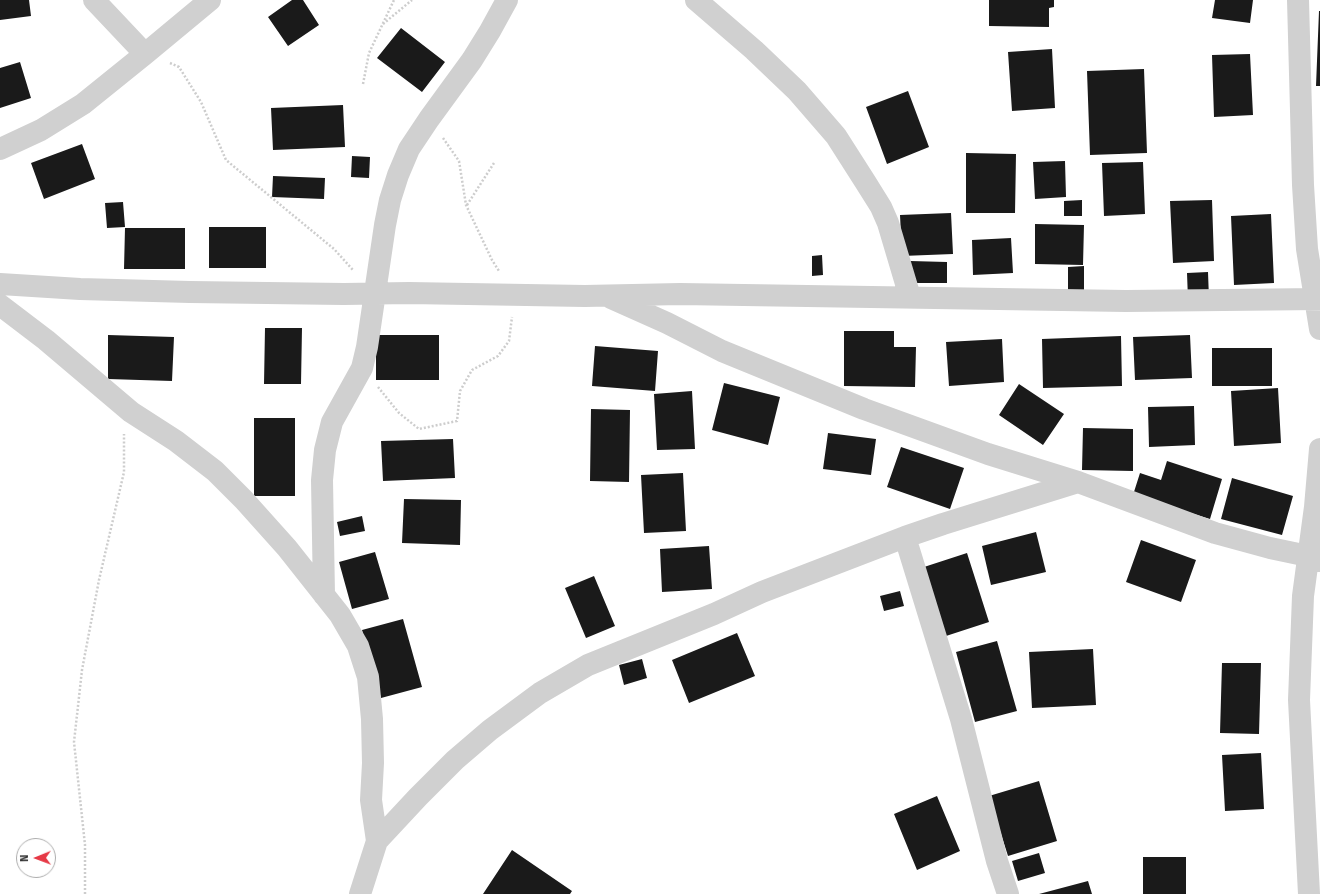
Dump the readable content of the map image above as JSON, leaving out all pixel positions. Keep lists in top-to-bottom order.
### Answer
{
  "north": "left"
}
